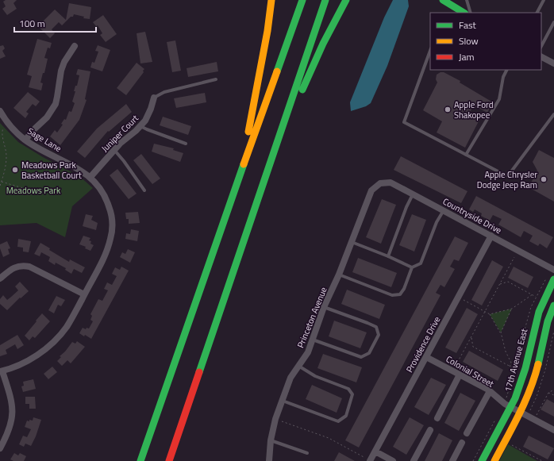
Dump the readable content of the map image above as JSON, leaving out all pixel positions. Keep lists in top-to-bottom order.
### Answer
{
  "streets": {
    "main road": ["17th Avenue East"],
    "street": [
      "Juniper Court",
      "Sage Lane",
      "Countryside Drive",
      "Princeton Avenue",
      "Providence Drive",
      "Colonial Street"
    ]
  },
  "crossings": [
    ["Juniper Court", "Sage Lane"],
    ["Countryside Drive", "Princeton Avenue"],
    ["Countryside Drive", "Providence Drive"],
    ["Providence Drive", "Colonial Street"],
    ["17th Avenue East", "Colonial Street"]
  ],
  "parks": ["Meadows Park"],
  "places": ["Apple Ford Shakopee", "Meadows Park Basketball Court", "Apple Chrysler Dodge Jeep Ram"],
  "legend": ["Fast", "Slow", "Jam"],
  "scale_bar": "100 m"
}
